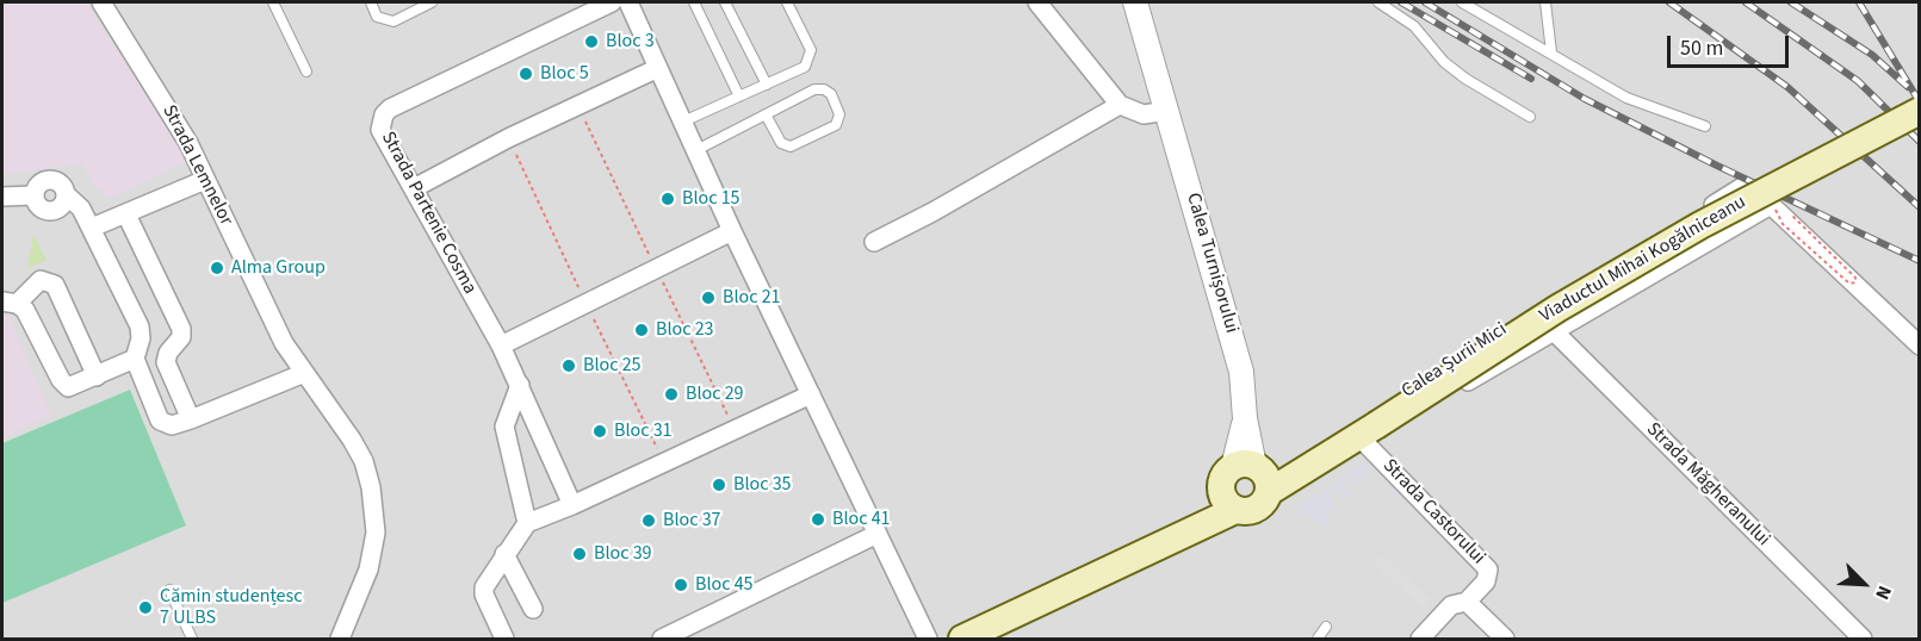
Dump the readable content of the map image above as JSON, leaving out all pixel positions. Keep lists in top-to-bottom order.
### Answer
{
  "streets": {
    "main road": ["Viaductul Mihai Kogălniceanu", "Calea Șurii Mici"],
    "street": [
      "Strada Lemnelor",
      "Strada Partenie Cosma",
      "Calea Turnișorului",
      "Strada Măgheranului",
      "Strada Castorului"
    ]
  },
  "crossings": [
    ["Viaductul Mihai Kogălniceanu", "Calea Șurii Mici"],
    ["Viaductul Mihai Kogălniceanu", "Strada Castorului"],
    ["Calea Turnișorului", "Calea Șurii Mici"],
    ["Calea Șurii Mici", "Strada Măgheranului"],
    ["Calea Șurii Mici", "Strada Castorului"]
  ],
  "places": [
    "Bloc 3",
    "Bloc 5",
    "Bloc 15",
    "Alma Group",
    "Bloc 21",
    "Bloc 23",
    "Bloc 25",
    "Bloc 29",
    "Bloc 31",
    "Bloc 35",
    "Bloc 41",
    "Bloc 37",
    "Bloc 39",
    "Bloc 45",
    "Cămin studențesc 7 ULBS"
  ],
  "scale_bar": "50 m",
  "north": "bottom right"
}
